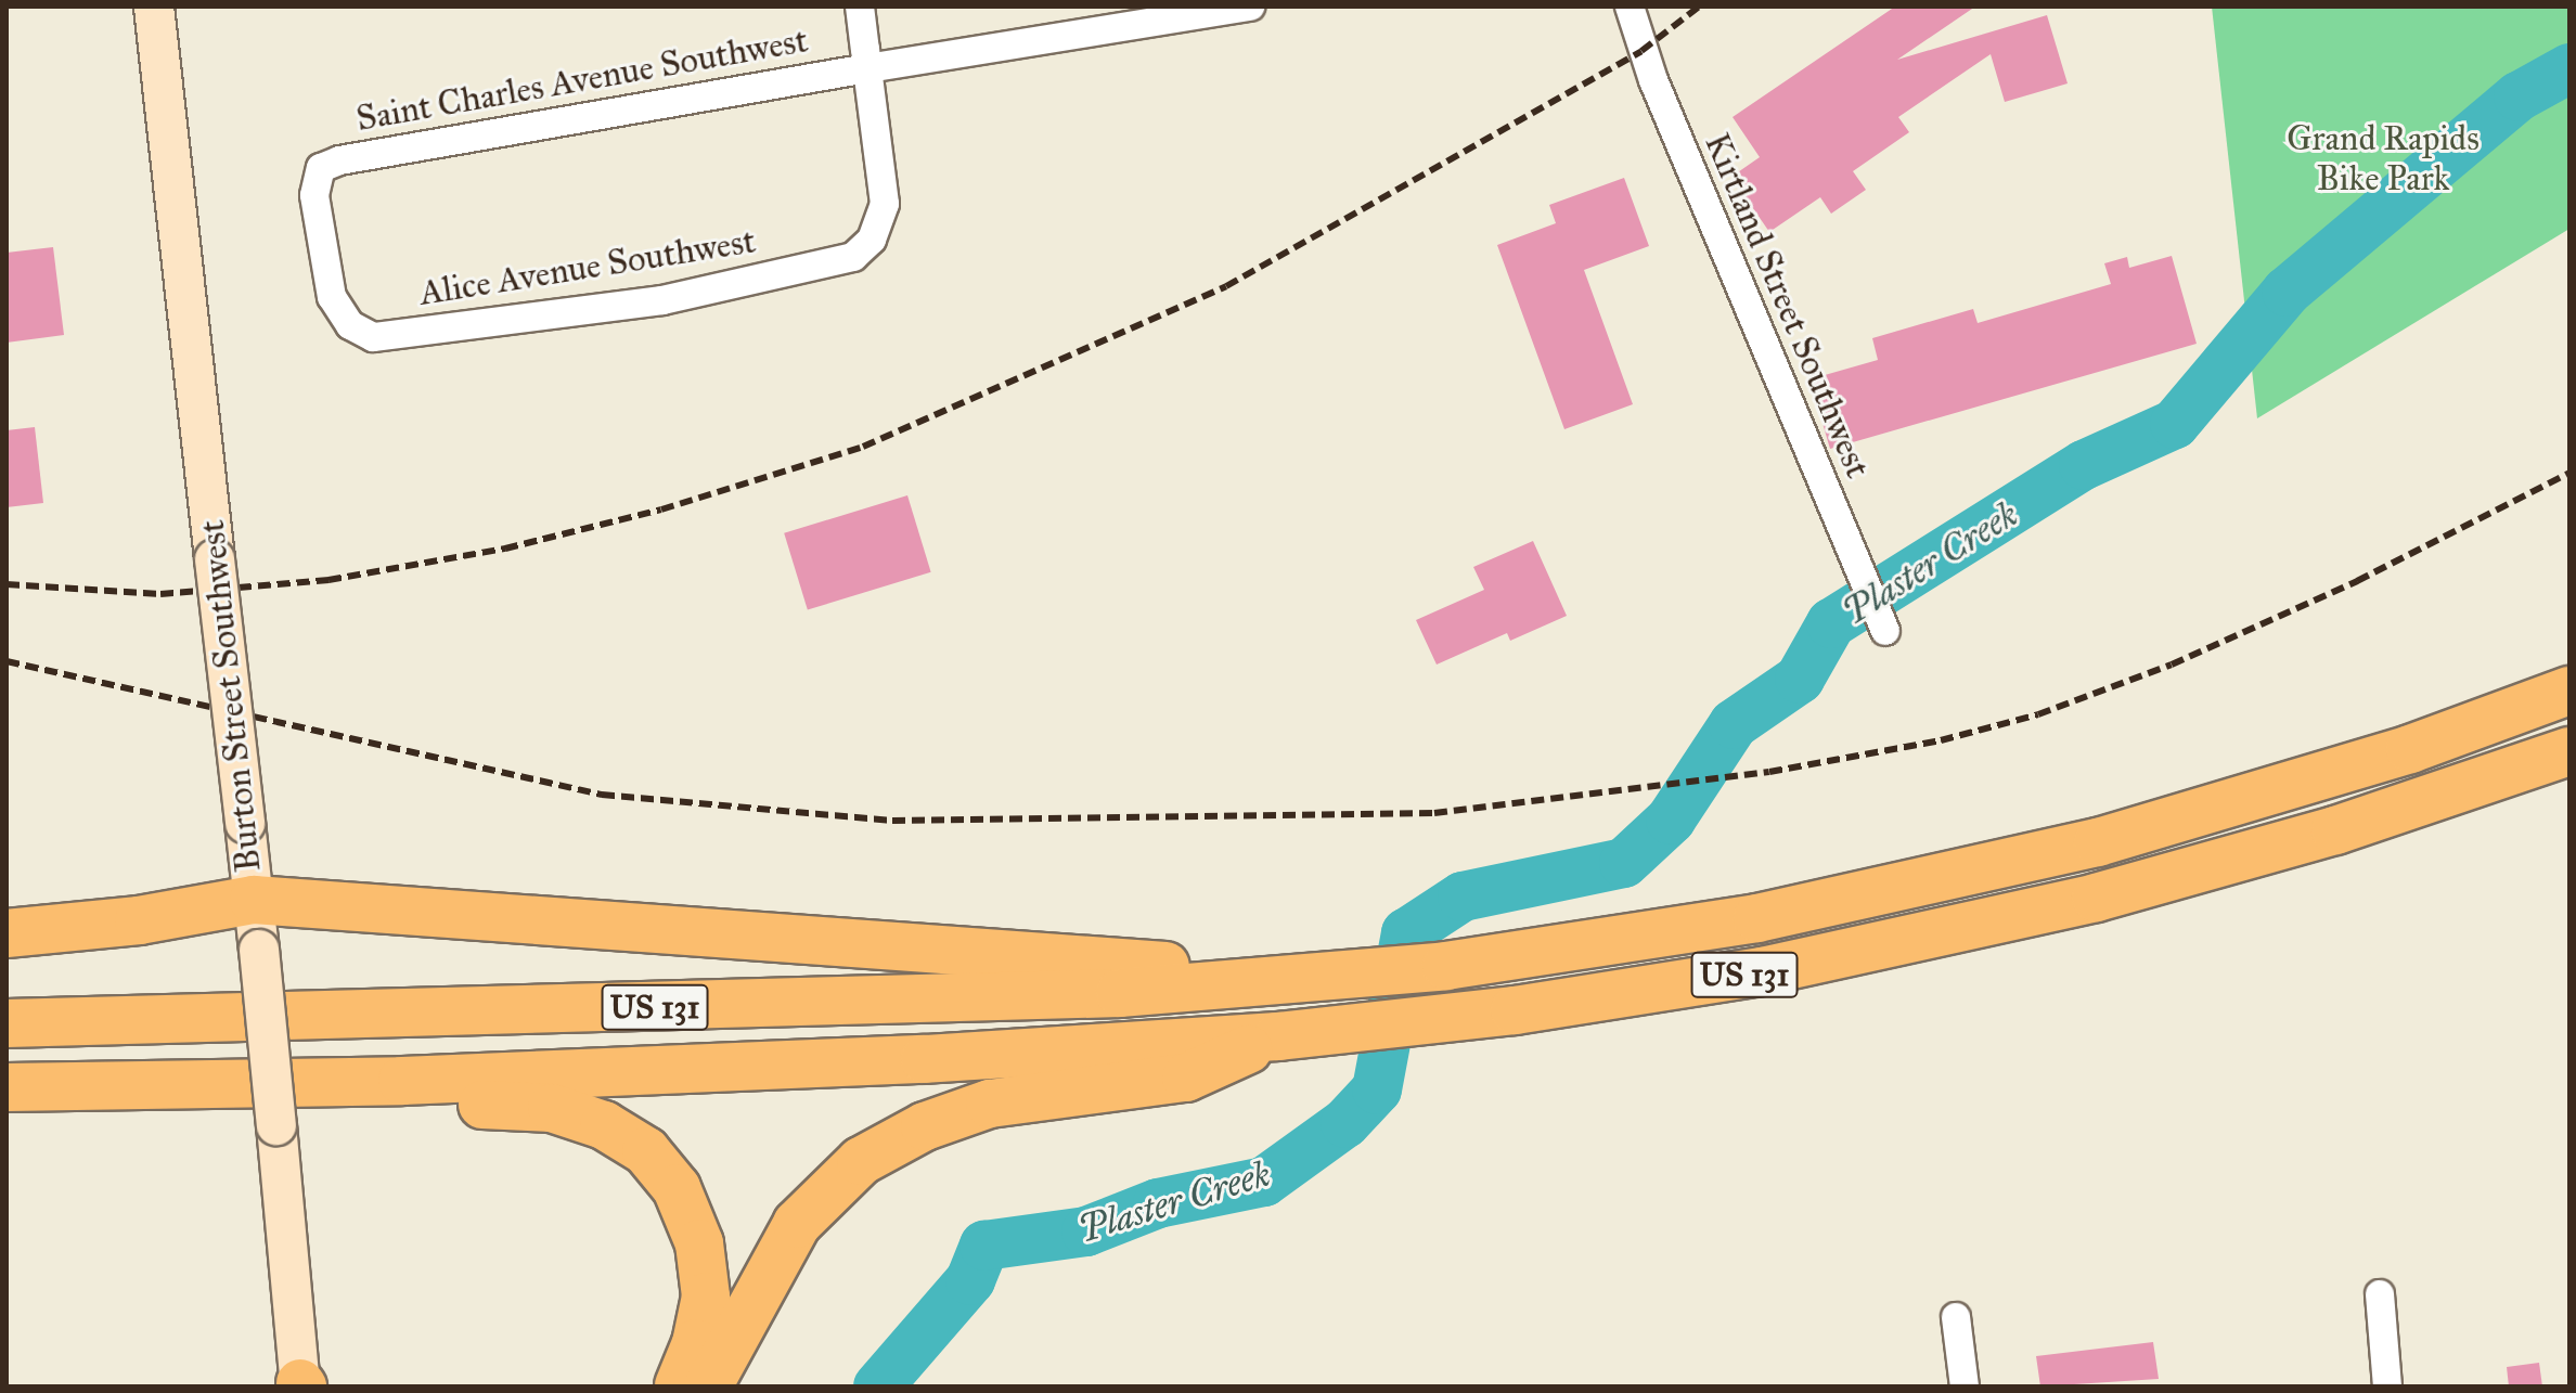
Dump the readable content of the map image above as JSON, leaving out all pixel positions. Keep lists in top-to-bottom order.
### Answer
{
  "streets": {
    "highway": ["US 131"],
    "main road": ["Burton Street Southwest"],
    "street": ["Saint Charles Avenue Southwest", "Alice Avenue Southwest", "Kirtland Street Southwest"]
  },
  "crossings": [
    ["Saint Charles Avenue Southwest", "Alice Avenue Southwest"]
  ],
  "water": ["Plaster Creek"],
  "parks": ["Grand Rapids Bike Park"]
}
